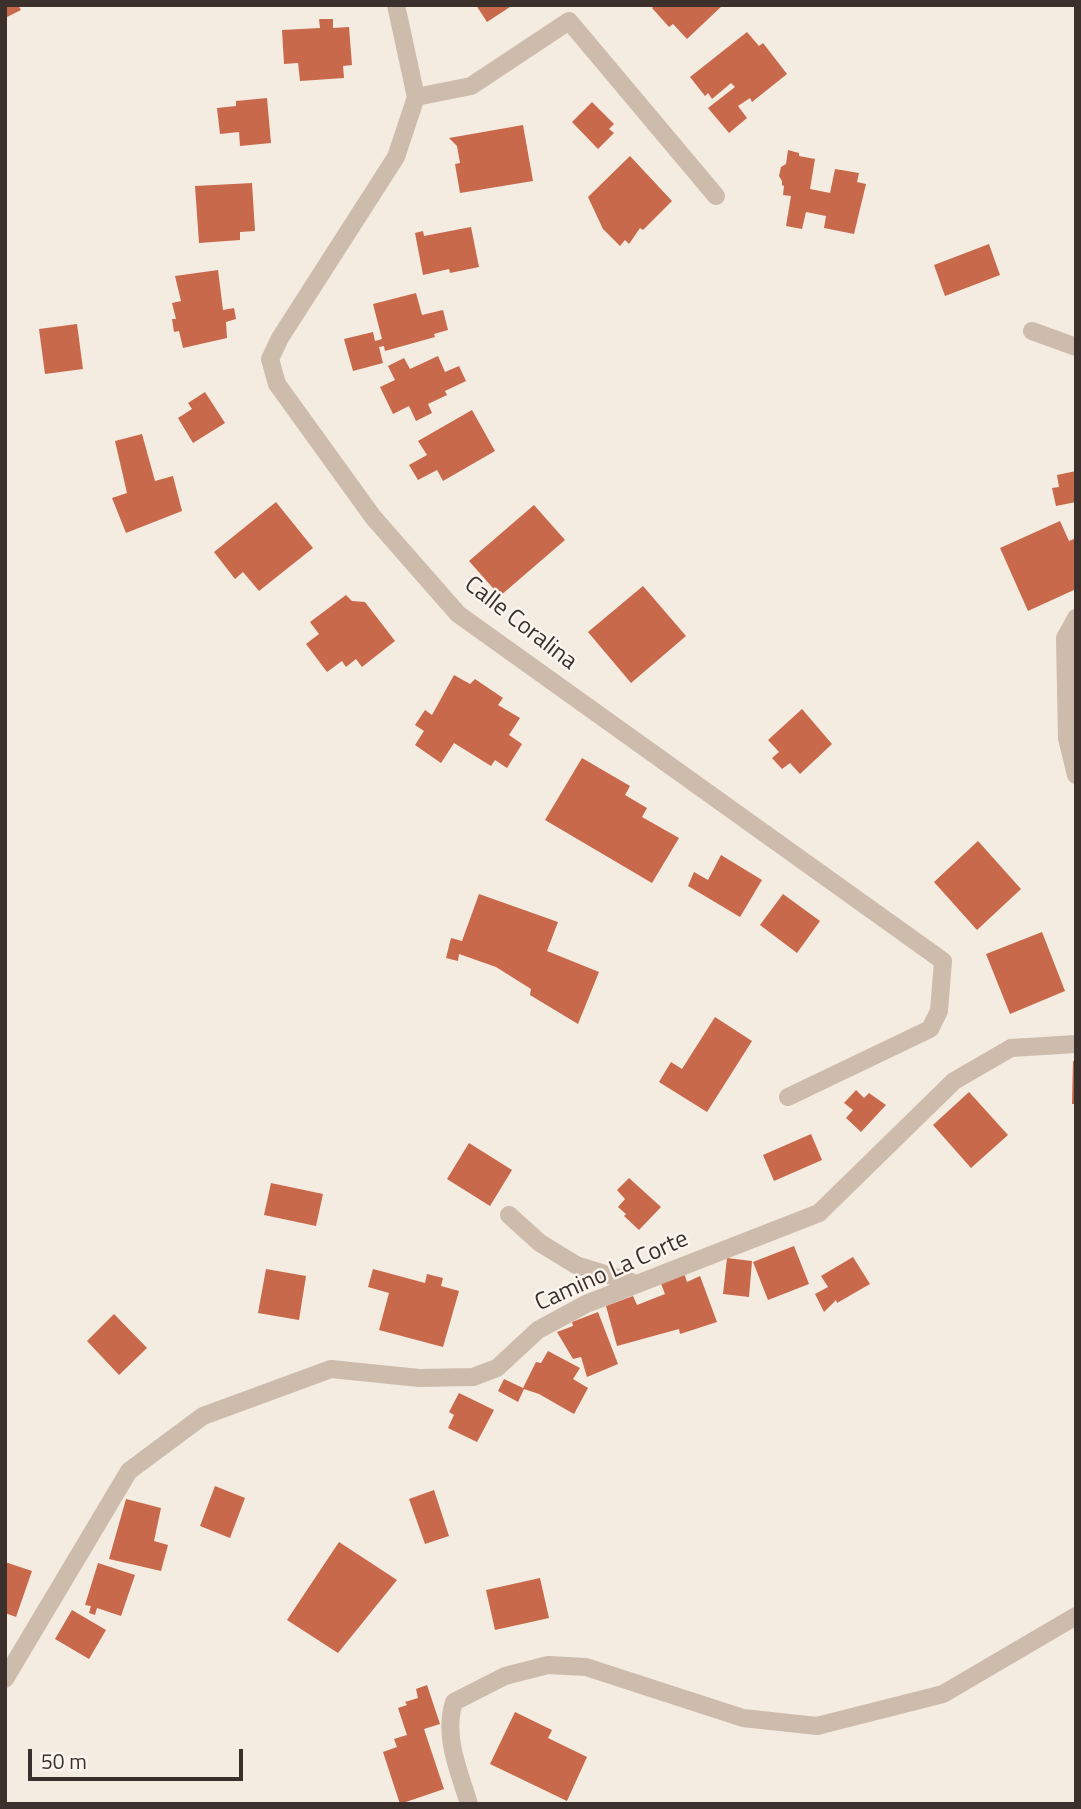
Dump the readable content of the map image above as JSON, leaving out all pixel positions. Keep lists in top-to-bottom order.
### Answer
{
  "streets": {
    "street": ["Calle Coralina", "Camino La Corte"]
  },
  "scale_bar": "50 m"
}
